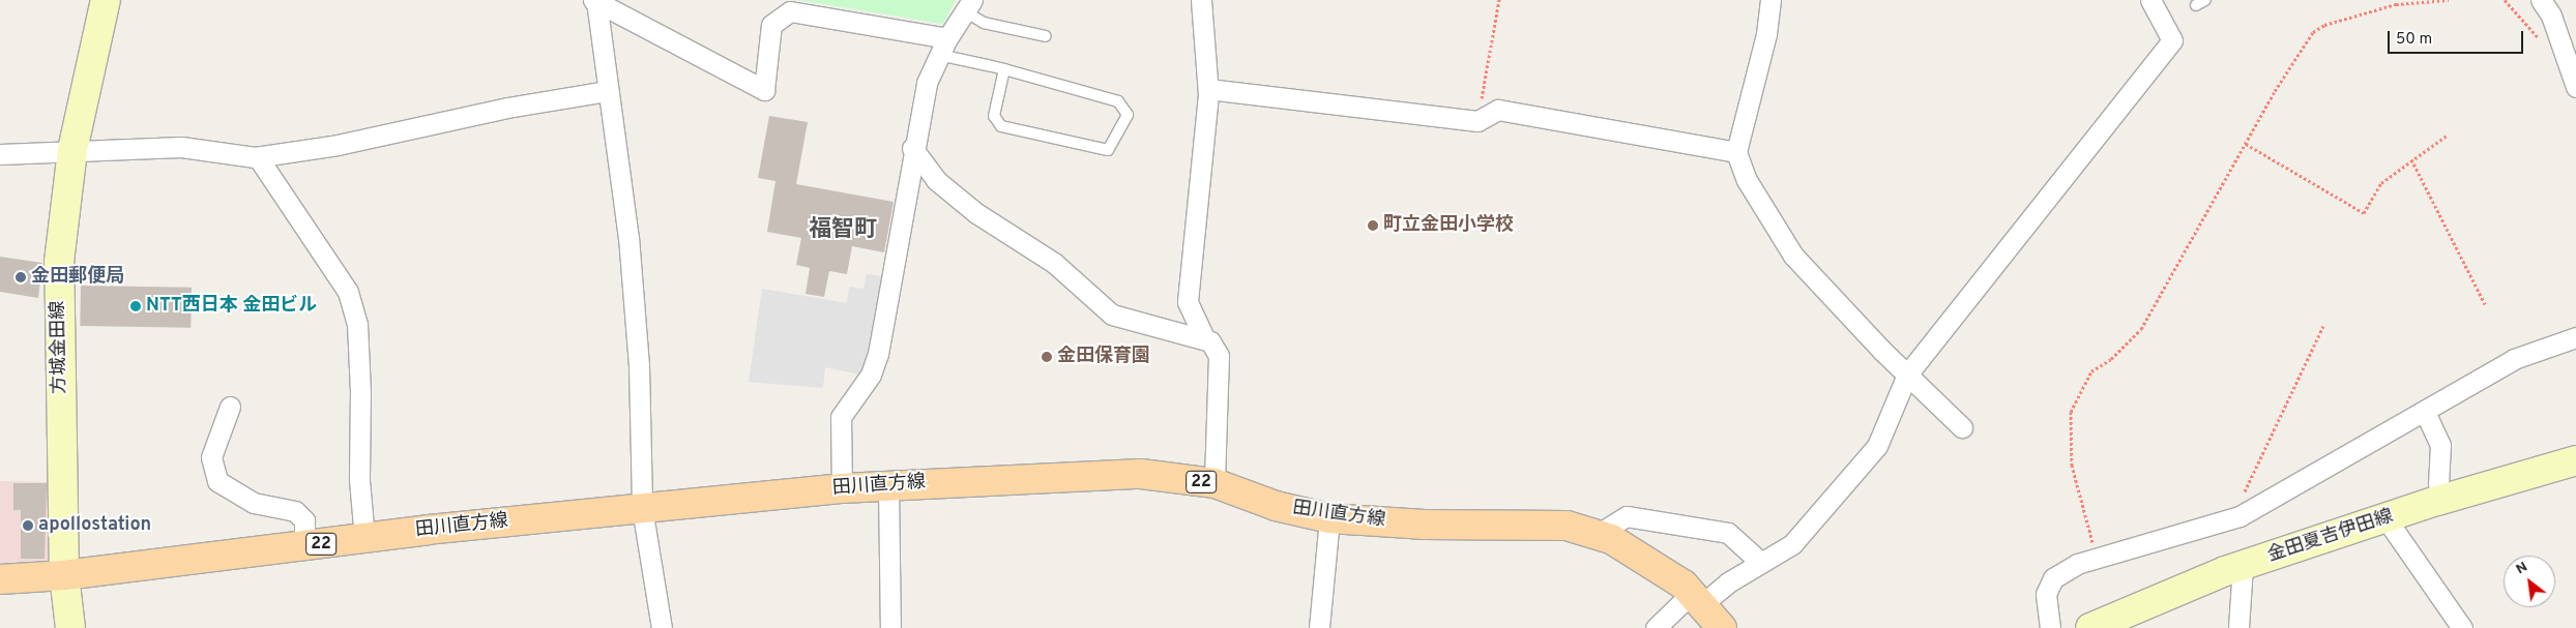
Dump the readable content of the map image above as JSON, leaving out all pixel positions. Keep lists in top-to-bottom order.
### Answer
{
  "streets": {
    "main road": [
      "方城金田線",
      "22",
      "田川直方線",
      "金田夏吉伊田線"
    ]
  },
  "crossings": [
    ["方城金田線", "田川直方線"]
  ],
  "districts": ["福智町"],
  "places": [
    "町立金田小学校",
    "金田郵便局",
    "NTT西日本 金田ビル",
    "金田保育園",
    "apollostation"
  ],
  "scale_bar": "50 m",
  "north": "top left"
}
